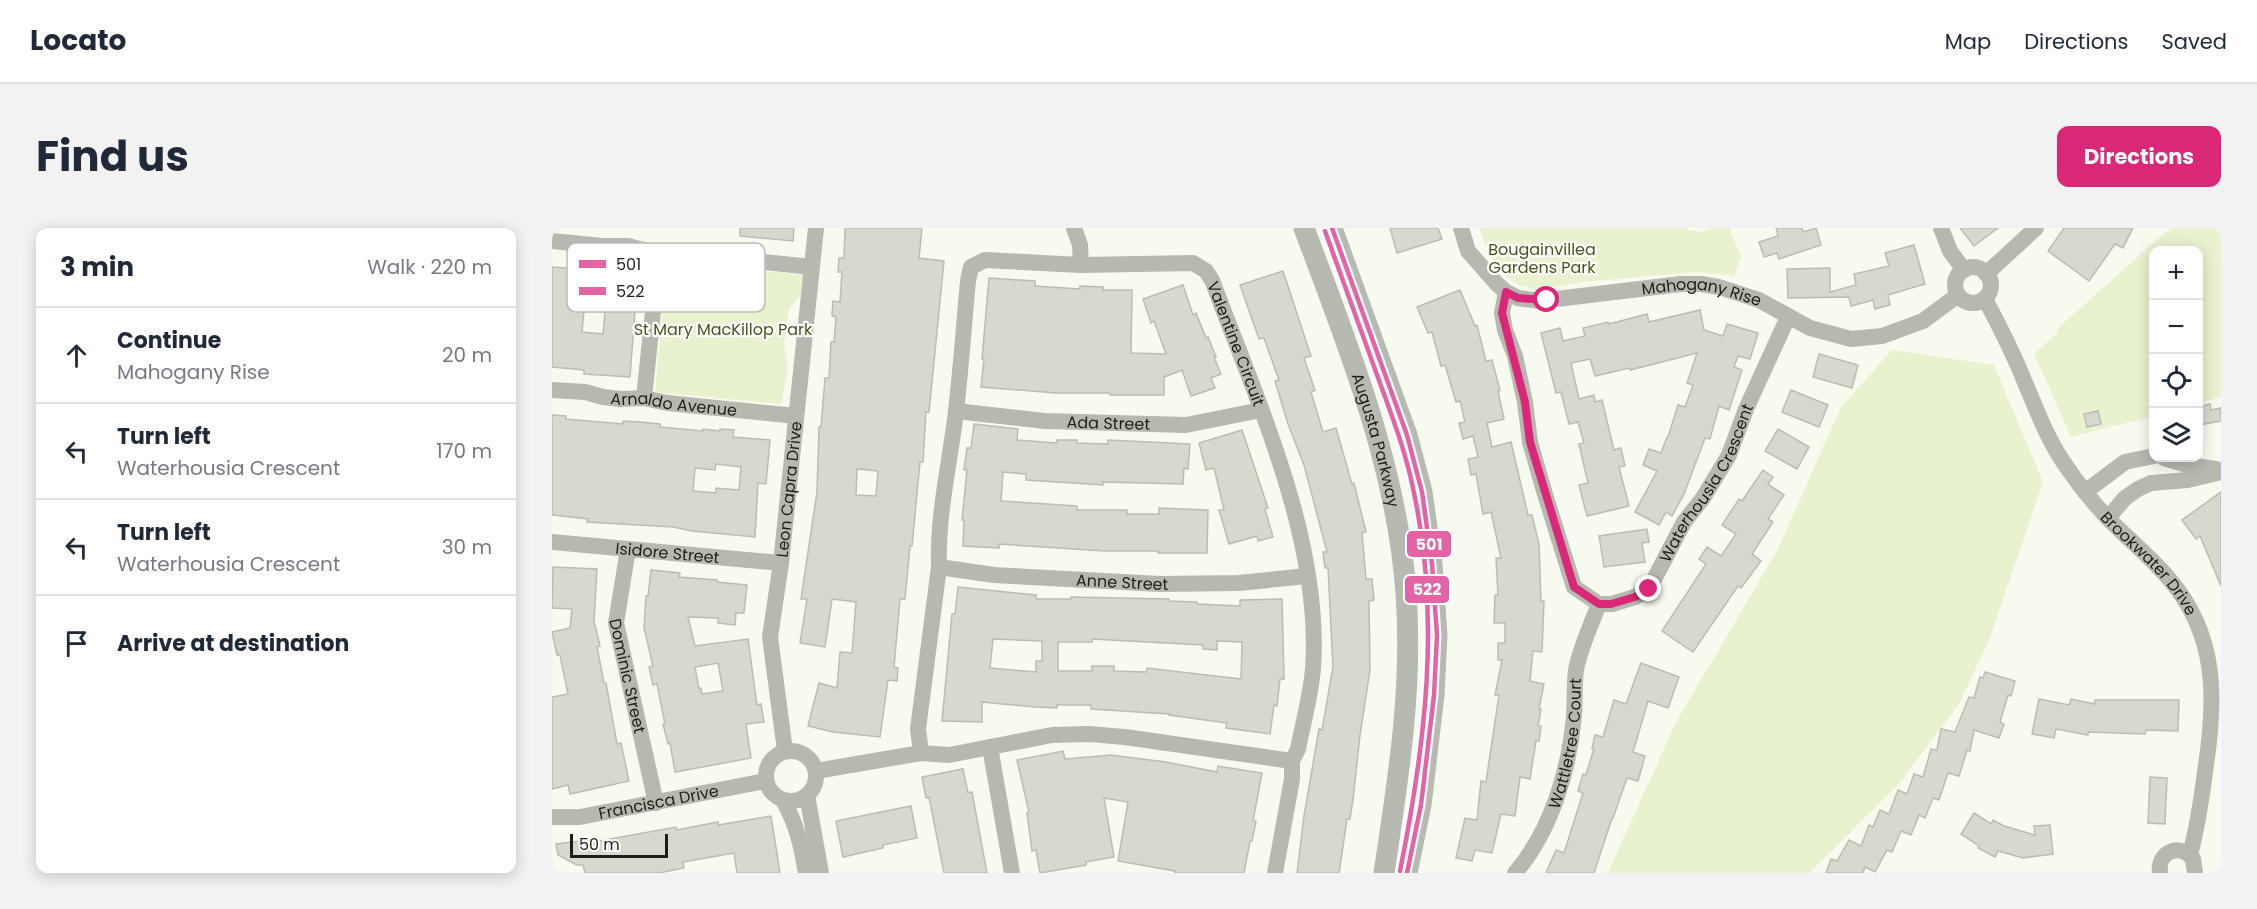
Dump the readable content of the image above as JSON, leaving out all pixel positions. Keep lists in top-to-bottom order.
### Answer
{
  "streets": {
    "main road": ["Augusta Parkway"],
    "street": [
      "Mahogany Rise",
      "Valentine Circuit",
      "Arnaldo Avenue",
      "Ada Street",
      "Waterhousia Crescent",
      "Leon Capra Drive",
      "Isidore Street",
      "Brookwater Drive",
      "Anne Street",
      "Dominic Street",
      "Wattletree Court",
      "Francisca Drive"
    ]
  },
  "crossings": [
    ["Mahogany Rise", "Waterhousia Crescent"],
    ["Mahogany Rise", "Brookwater Drive"],
    ["Valentine Circuit", "Ada Street"],
    ["Valentine Circuit", "Anne Street"],
    ["Arnaldo Avenue", "Leon Capra Drive"],
    ["Waterhousia Crescent", "Wattletree Court"],
    ["Leon Capra Drive", "Isidore Street"],
    ["Leon Capra Drive", "Francisca Drive"],
    ["Isidore Street", "Dominic Street"],
    ["Dominic Street", "Francisca Drive"]
  ],
  "parks": ["Bougainvillea Gardens Park", "St Mary MacKillop Park"],
  "lines": ["transit line 501", "transit line 522"],
  "legend": ["501", "522"],
  "scale_bar": "50 m",
  "page": {
    "header": "Locato",
    "nav": ["Map", "Directions", "Saved"],
    "title": "Find us",
    "buttons": "Directions",
    "heading": ["3 min", "Walk · 220 m"],
    "map_buttons": ["+", "−"],
    "list": [
      ["Continue", "Mahogany Rise", "20 m"],
      ["Turn left", "Waterhousia Crescent", "170 m"],
      ["Turn left", "Waterhousia Crescent", "30 m"],
      "Arrive at destination"
    ],
    "scale": "50 m"
  }
}
